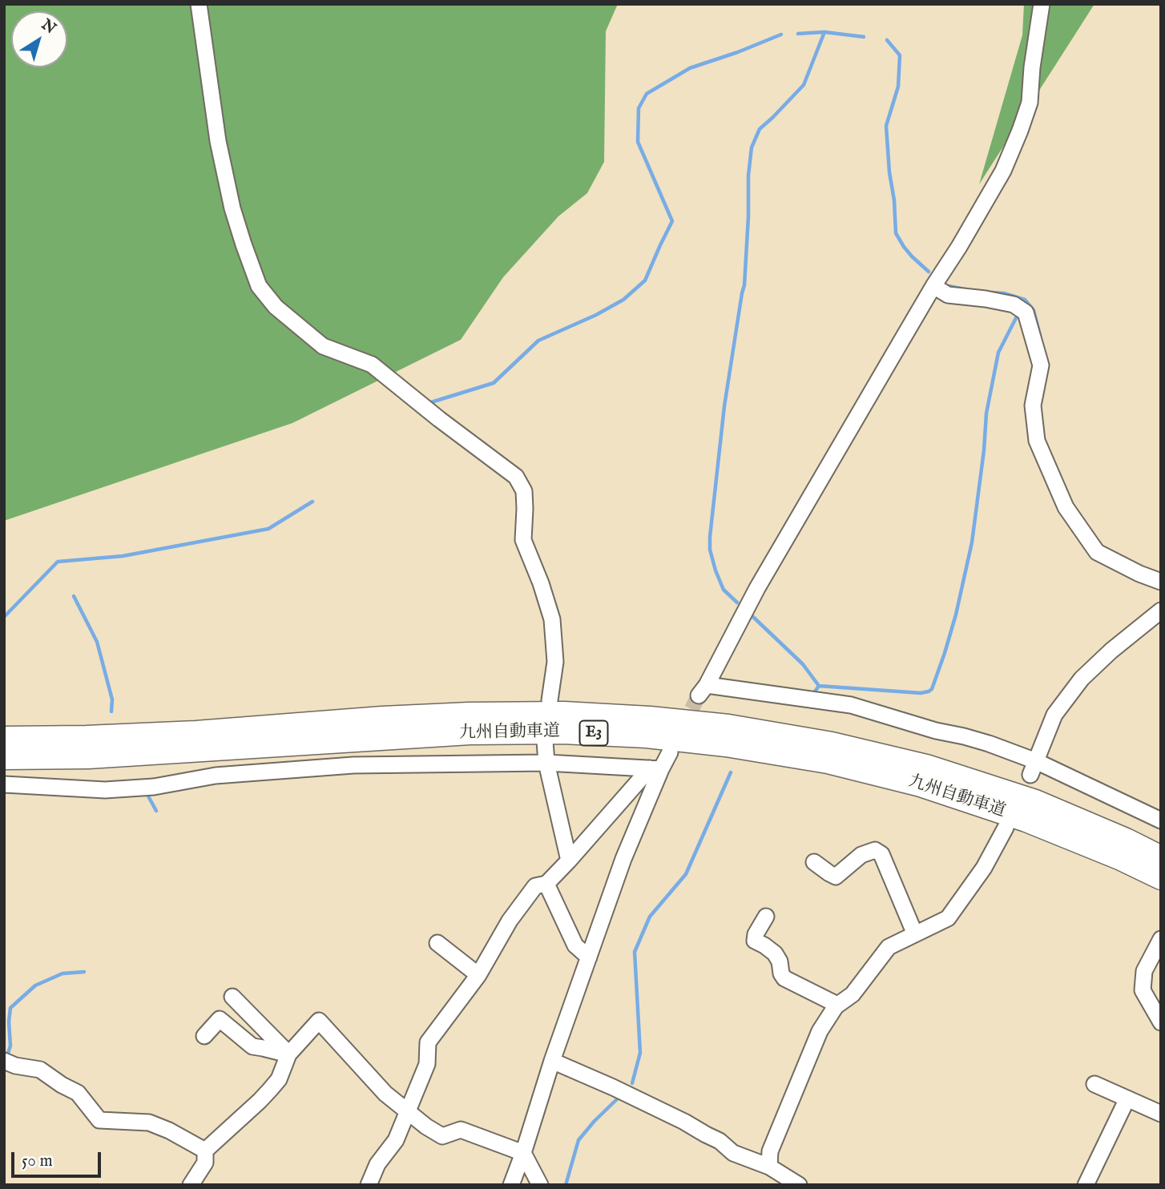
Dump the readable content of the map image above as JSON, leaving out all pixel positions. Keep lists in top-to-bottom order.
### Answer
{
  "streets": {
    "highway": ["九州自動車道", "E3"]
  },
  "scale_bar": "50 m",
  "north": "top right"
}
